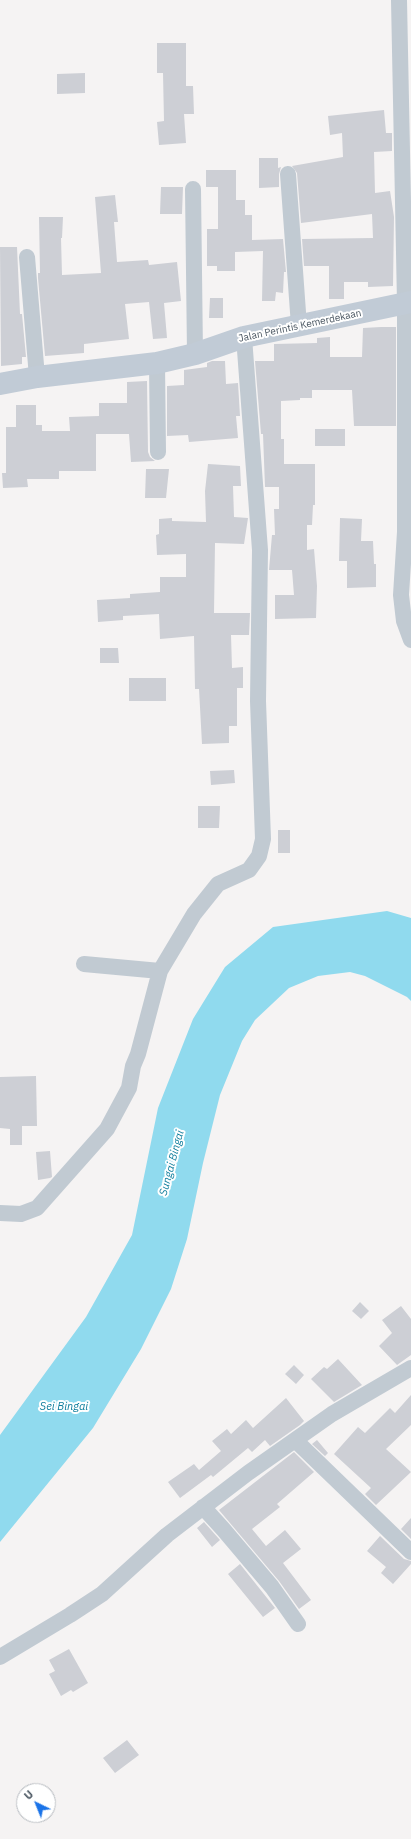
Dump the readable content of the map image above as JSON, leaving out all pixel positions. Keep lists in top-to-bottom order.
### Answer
{
  "streets": {
    "street": ["Jalan Perintis Kemerdekaan"]
  },
  "water": ["Sungai Bingai", "Sei Bingai"],
  "north": "top left"
}
